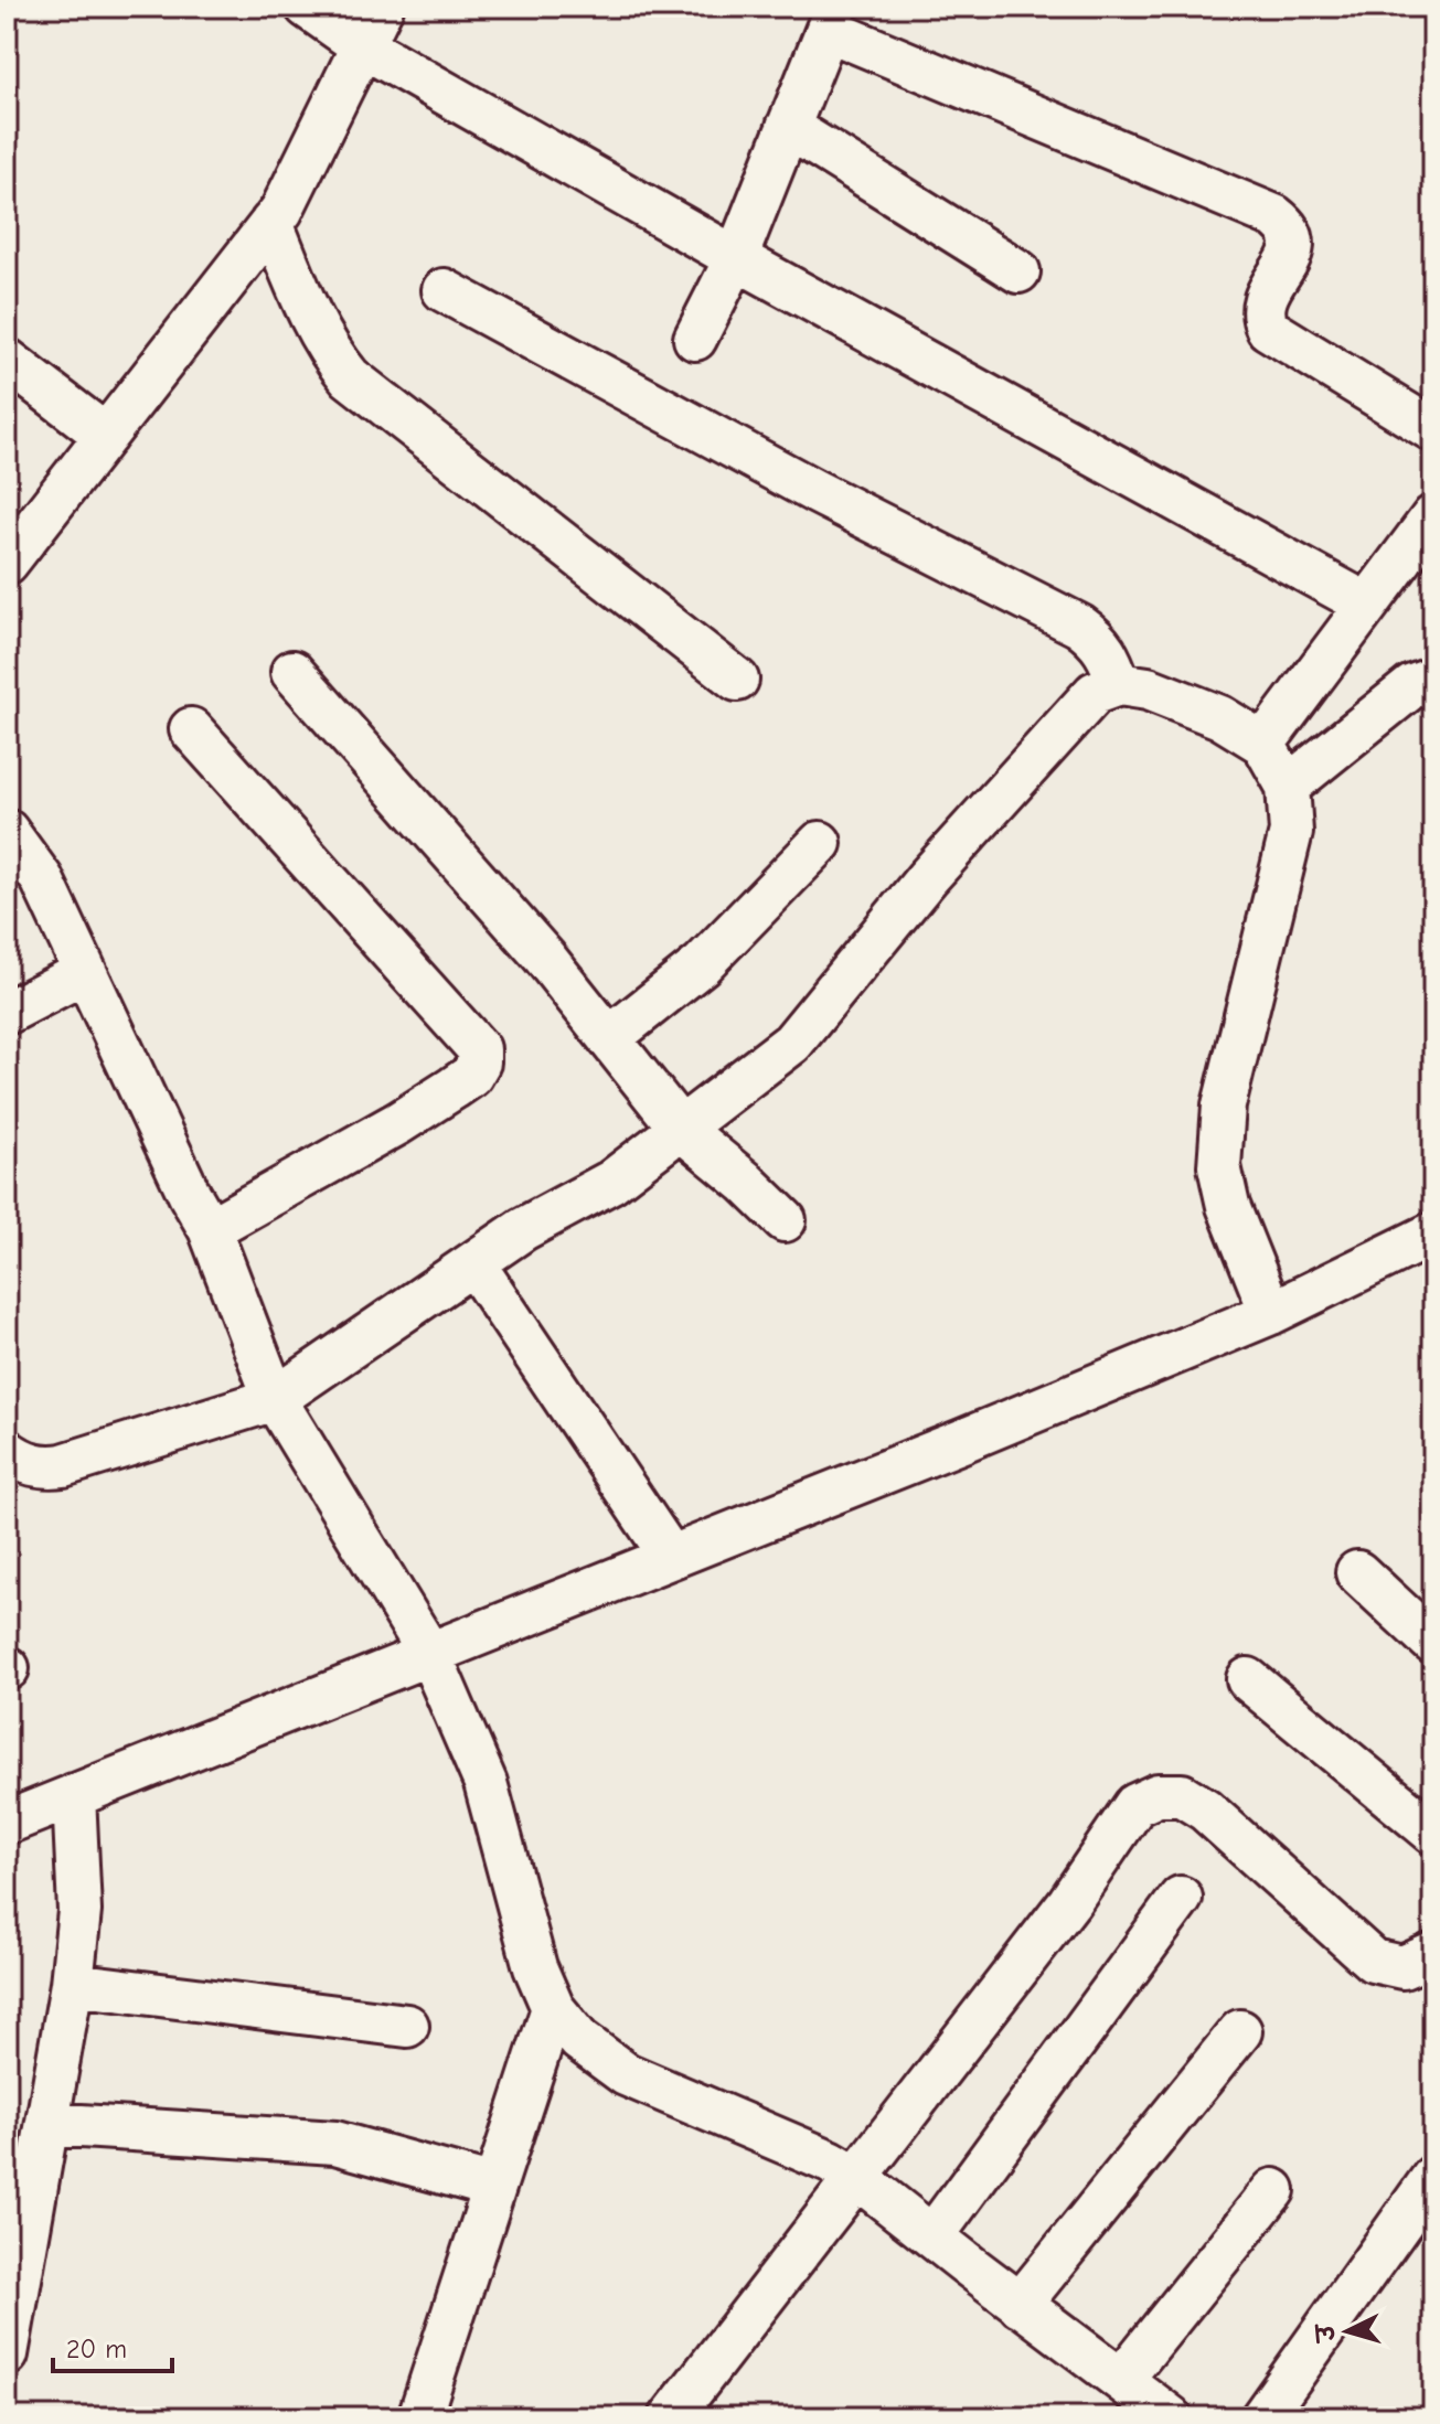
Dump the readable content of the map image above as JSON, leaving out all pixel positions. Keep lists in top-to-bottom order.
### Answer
{
  "scale_bar": "20 m",
  "north": "left"
}
